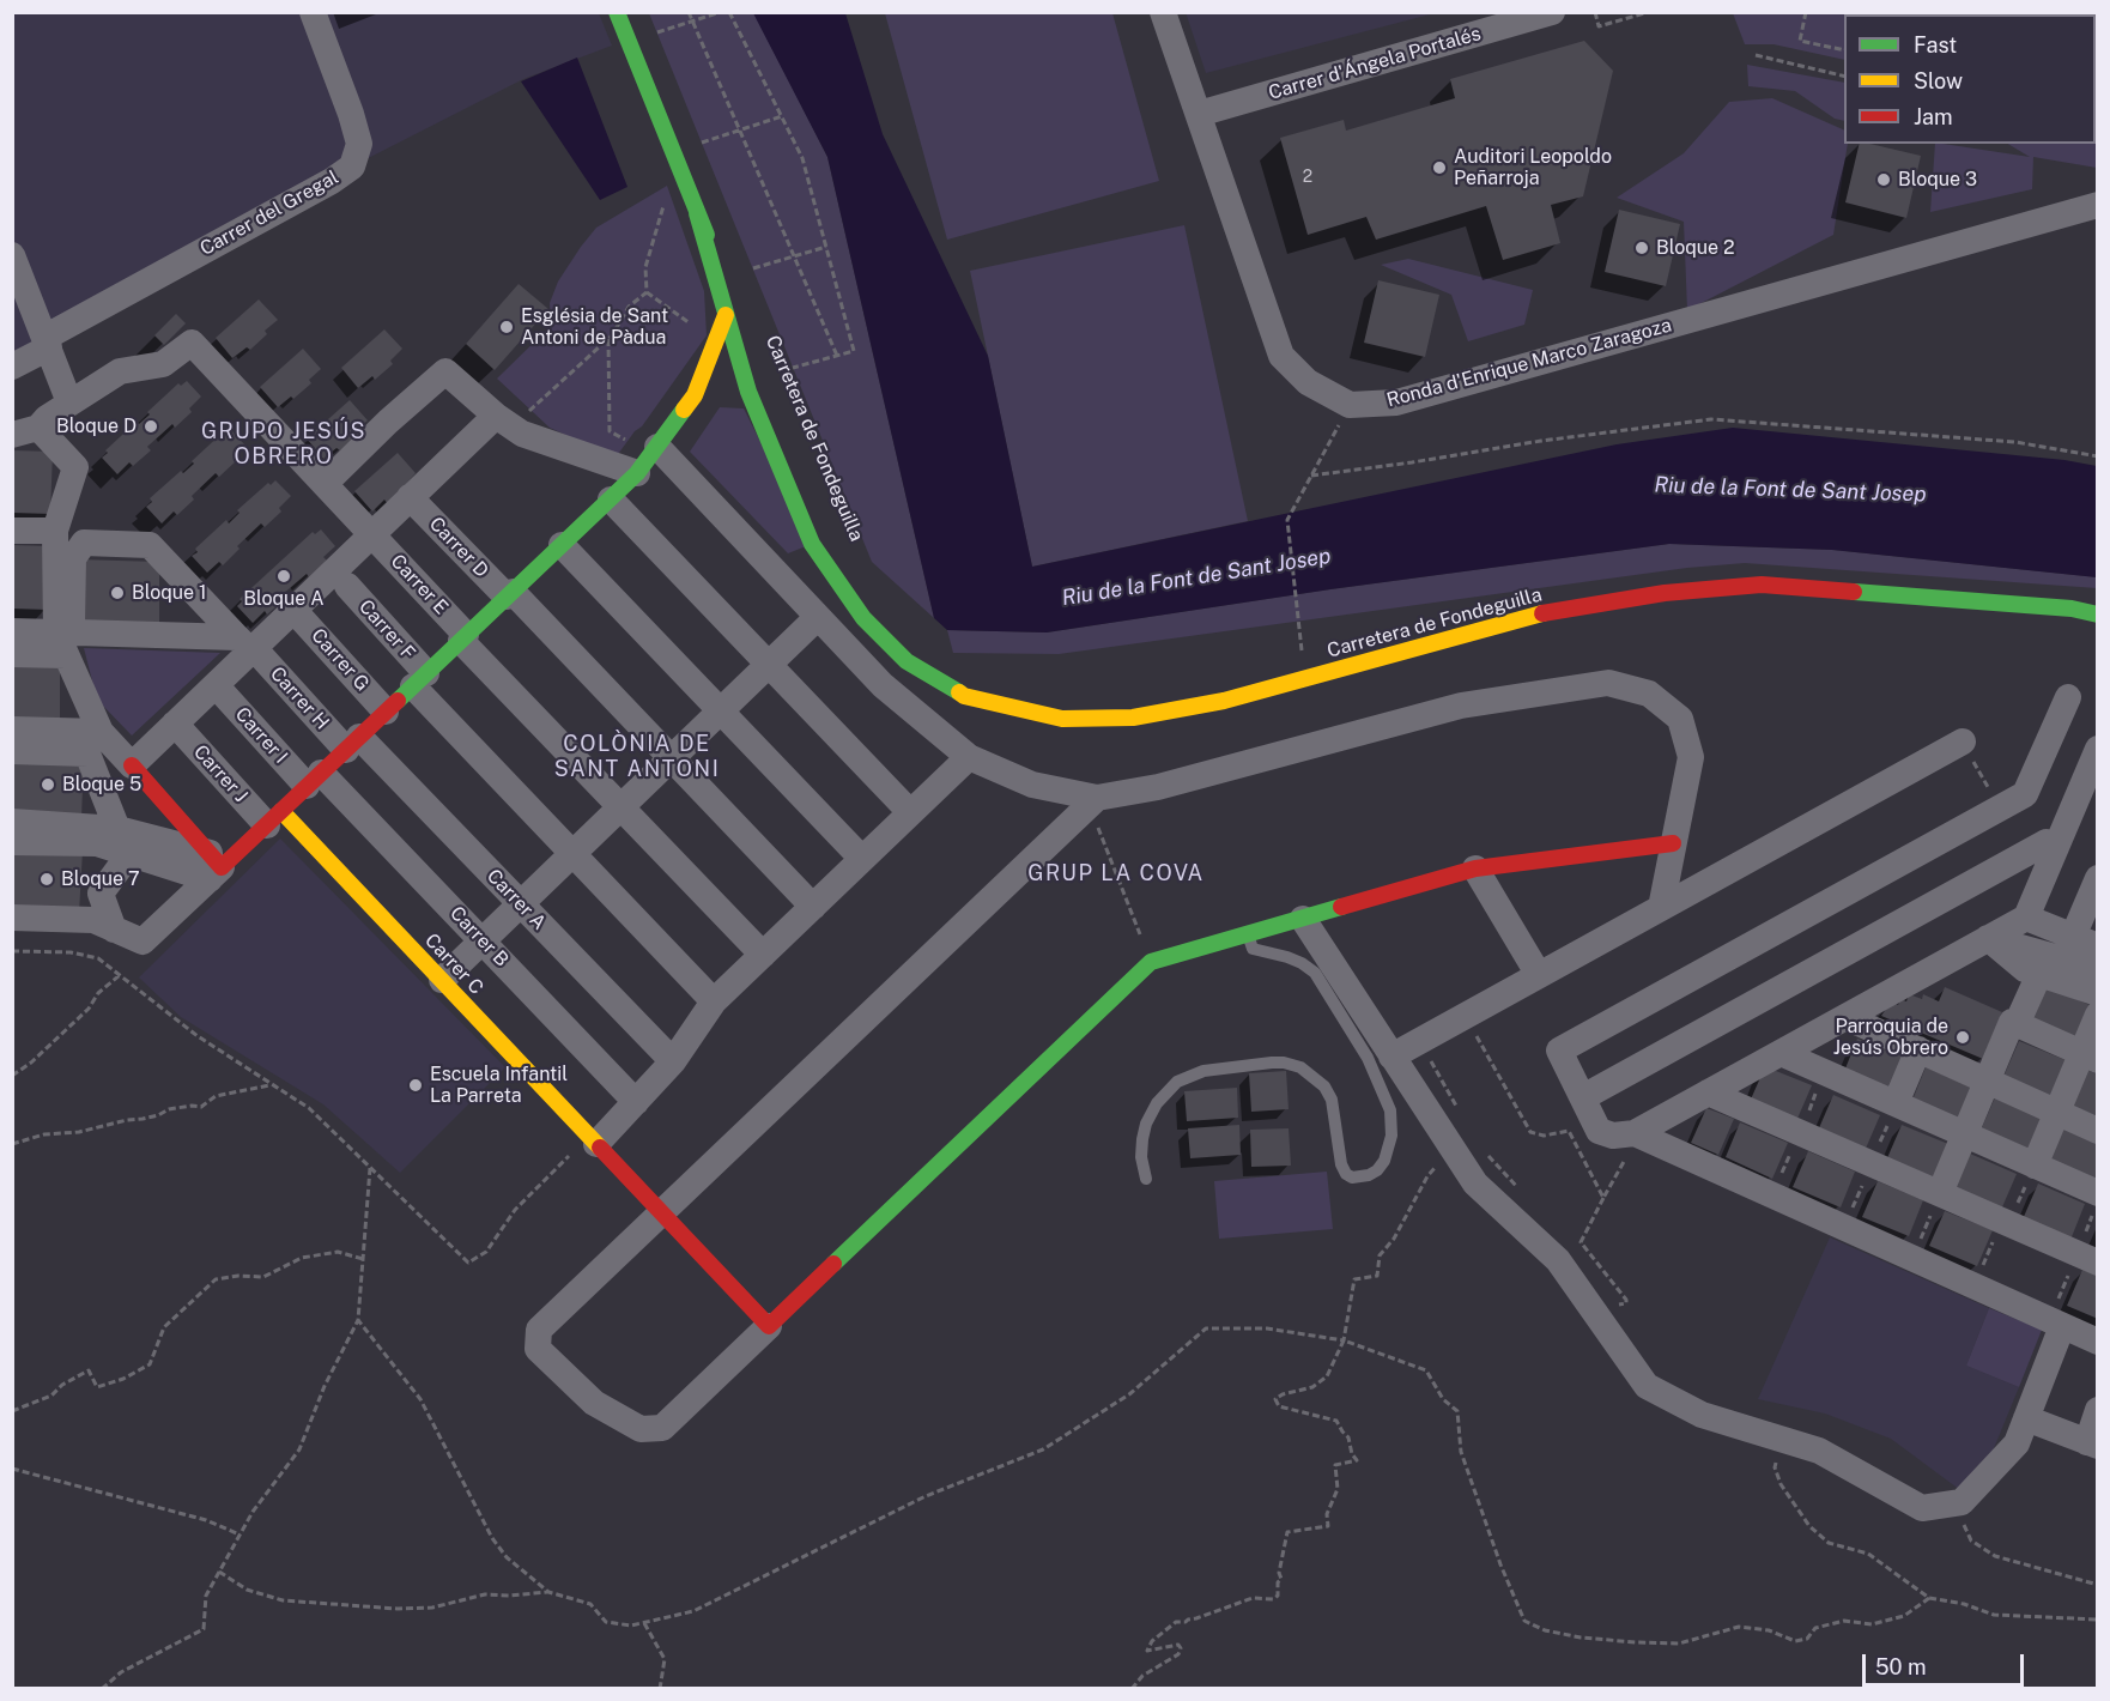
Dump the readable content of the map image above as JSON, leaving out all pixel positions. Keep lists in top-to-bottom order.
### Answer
{
  "streets": {
    "street": [
      "Carrer d'Ángela Portalés",
      "Carrer del Gregal",
      "Ronda d'Enrique Marco Zaragoza",
      "Carretera de Fondeguilla",
      "Carrer D",
      "Carrer E",
      "Carrer F",
      "Carrer G",
      "Carrer H",
      "Carrer I",
      "Carrer J",
      "Carrer A",
      "Carrer B",
      "Carrer C"
    ]
  },
  "crossings": [
    ["Carrer H", "Carrer A"],
    ["Carrer I", "Carrer B"],
    ["Carrer J", "Carrer C"]
  ],
  "districts": ["GRUPO JESÚS OBRERO", "COLÒNIA DE SANT ANTONI", "GRUP LA COVA"],
  "water": ["Riu de la Font de Sant Josep"],
  "places": [
    "Auditori Leopoldo Peñarroja",
    "Bloque 3",
    "Bloque 2",
    "Església de Sant Antoni de Pàdua",
    "Bloque D",
    "Bloque A",
    "Bloque 1",
    "Bloque 5",
    "Bloque 7",
    "Parroquia de Jesús Obrero",
    "Escuela Infantil La Parreta"
  ],
  "house_numbers": ["2"],
  "legend": ["Fast", "Slow", "Jam"],
  "scale_bar": "50 m"
}
